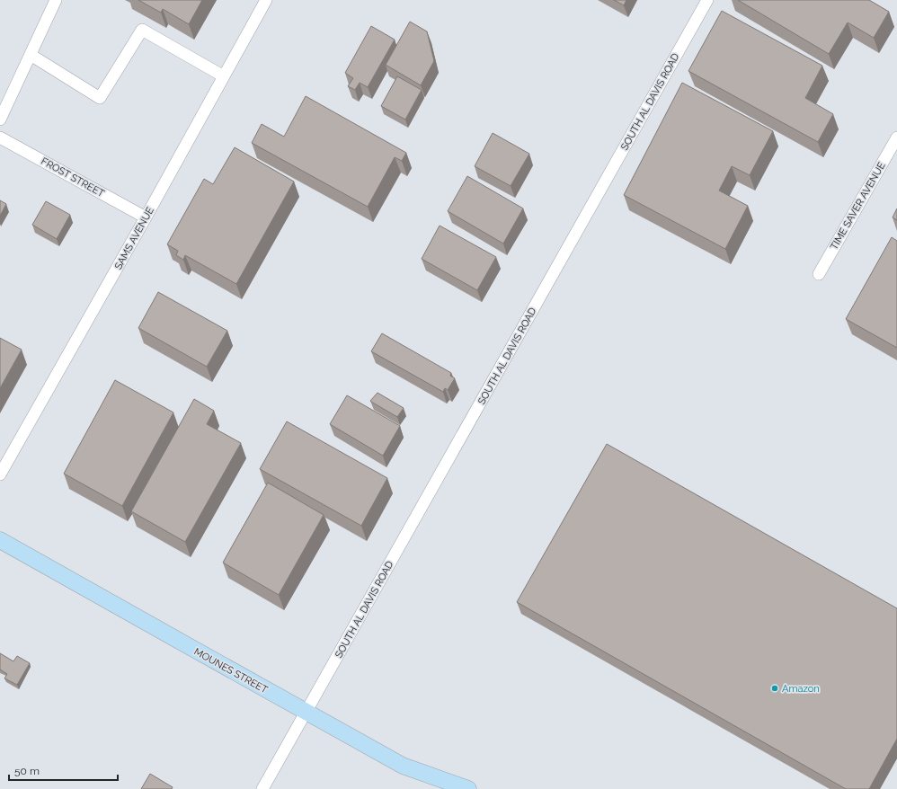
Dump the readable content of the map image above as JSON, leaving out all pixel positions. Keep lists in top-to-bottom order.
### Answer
{
  "streets": {
    "main road": ["MOUNES STREET"],
    "street": [
      "SOUTH AL DAVIS ROAD",
      "FROST STREET",
      "TIME SAVER AVENUE",
      "SAMS AVENUE"
    ]
  },
  "crossings": [
    ["SOUTH AL DAVIS ROAD", "MOUNES STREET"],
    ["FROST STREET", "SAMS AVENUE"]
  ],
  "places": ["Amazon"],
  "scale_bar": "50 m"
}
